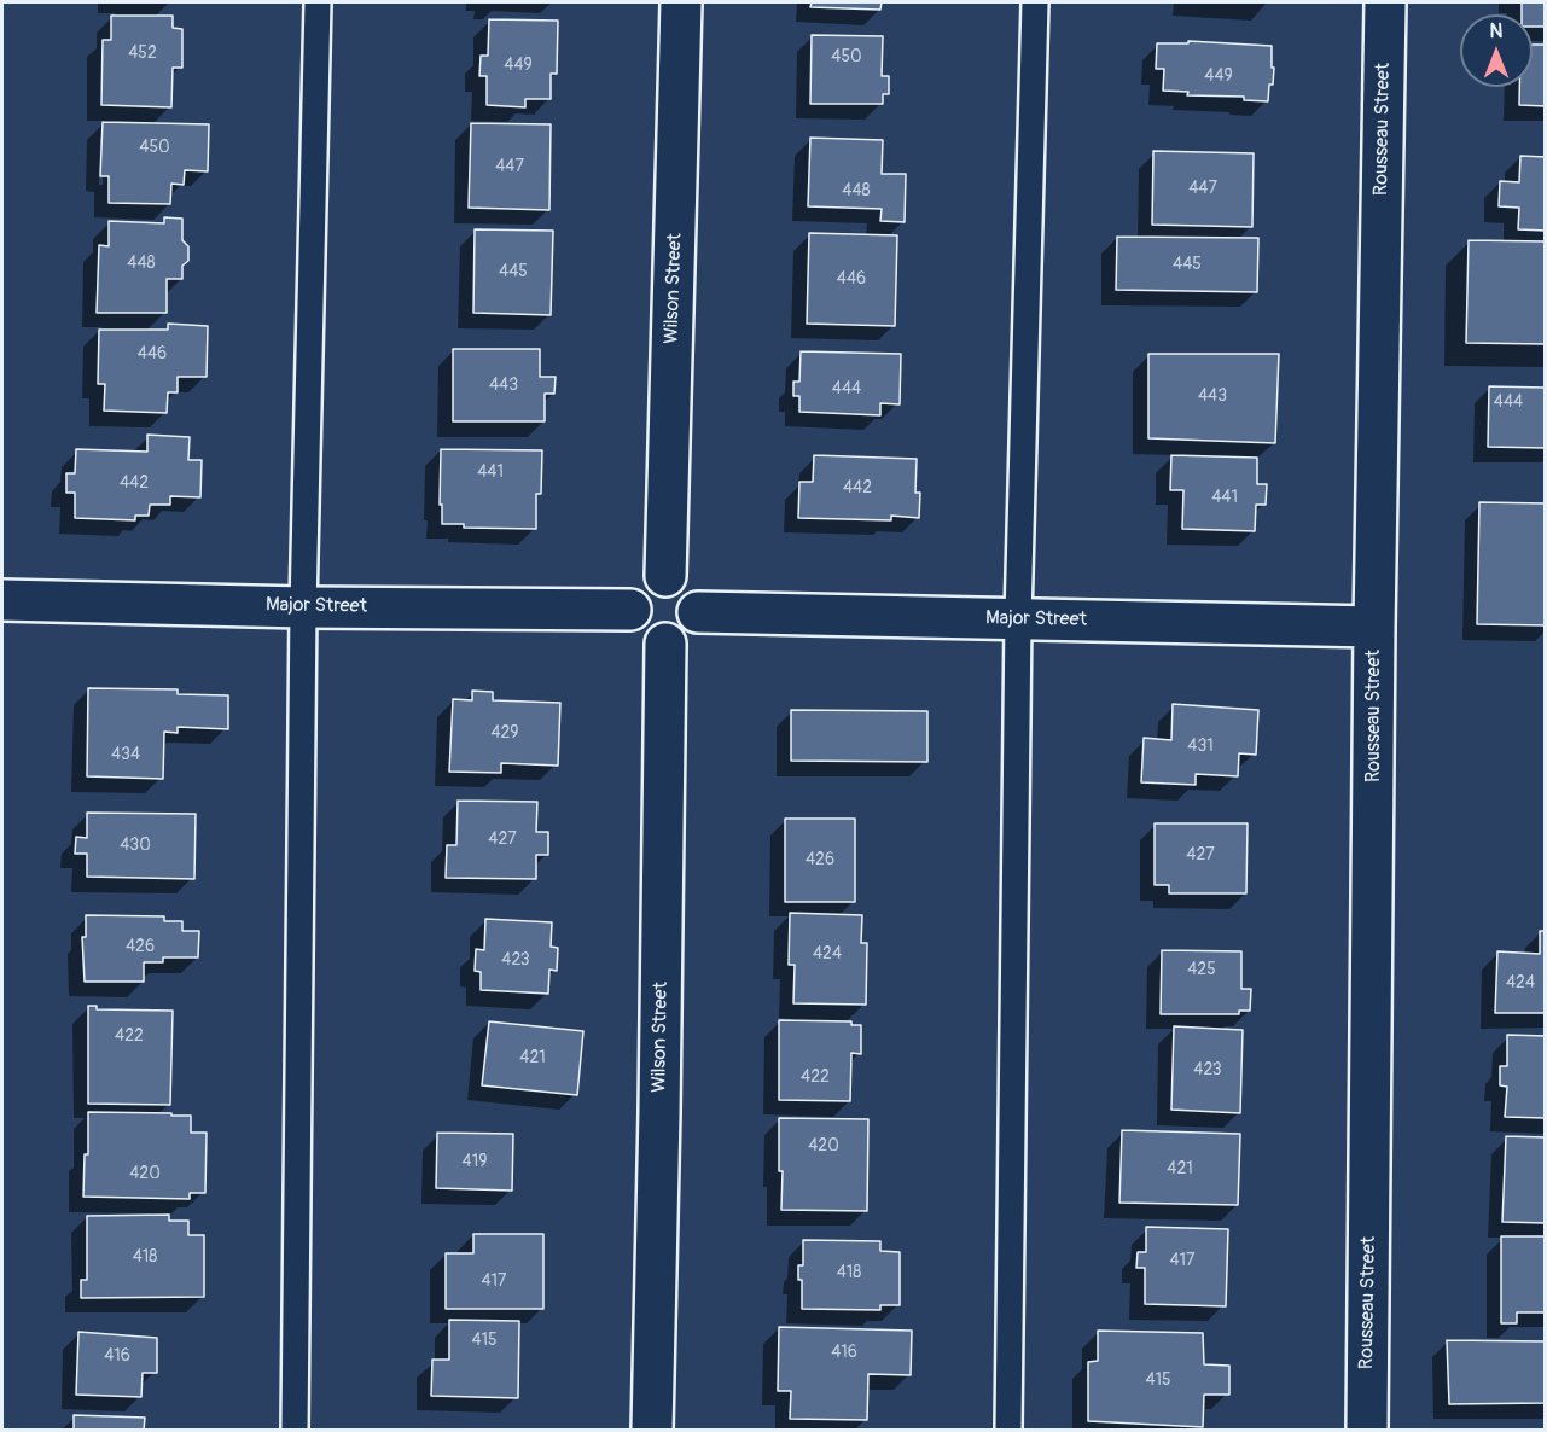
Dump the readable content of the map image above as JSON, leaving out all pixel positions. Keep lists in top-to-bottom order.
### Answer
{
  "streets": {
    "street": ["Rousseau Street", "Wilson Street", "Major Street"]
  },
  "crossings": [
    ["Rousseau Street", "Major Street"],
    ["Wilson Street", "Major Street"]
  ],
  "house_numbers": [
    "452",
    "450",
    "449",
    "449",
    "450",
    "447",
    "447",
    "448",
    "448",
    "445",
    "445",
    "446",
    "446",
    "443",
    "444",
    "443",
    "444",
    "441",
    "442",
    "442",
    "441",
    "429",
    "431",
    "434",
    "427",
    "430",
    "427",
    "426",
    "426",
    "424",
    "423",
    "425",
    "424",
    "422",
    "421",
    "423",
    "422",
    "420",
    "419",
    "421",
    "420",
    "418",
    "417",
    "418",
    "417",
    "415",
    "416",
    "416",
    "415"
  ],
  "north": "top"
}
